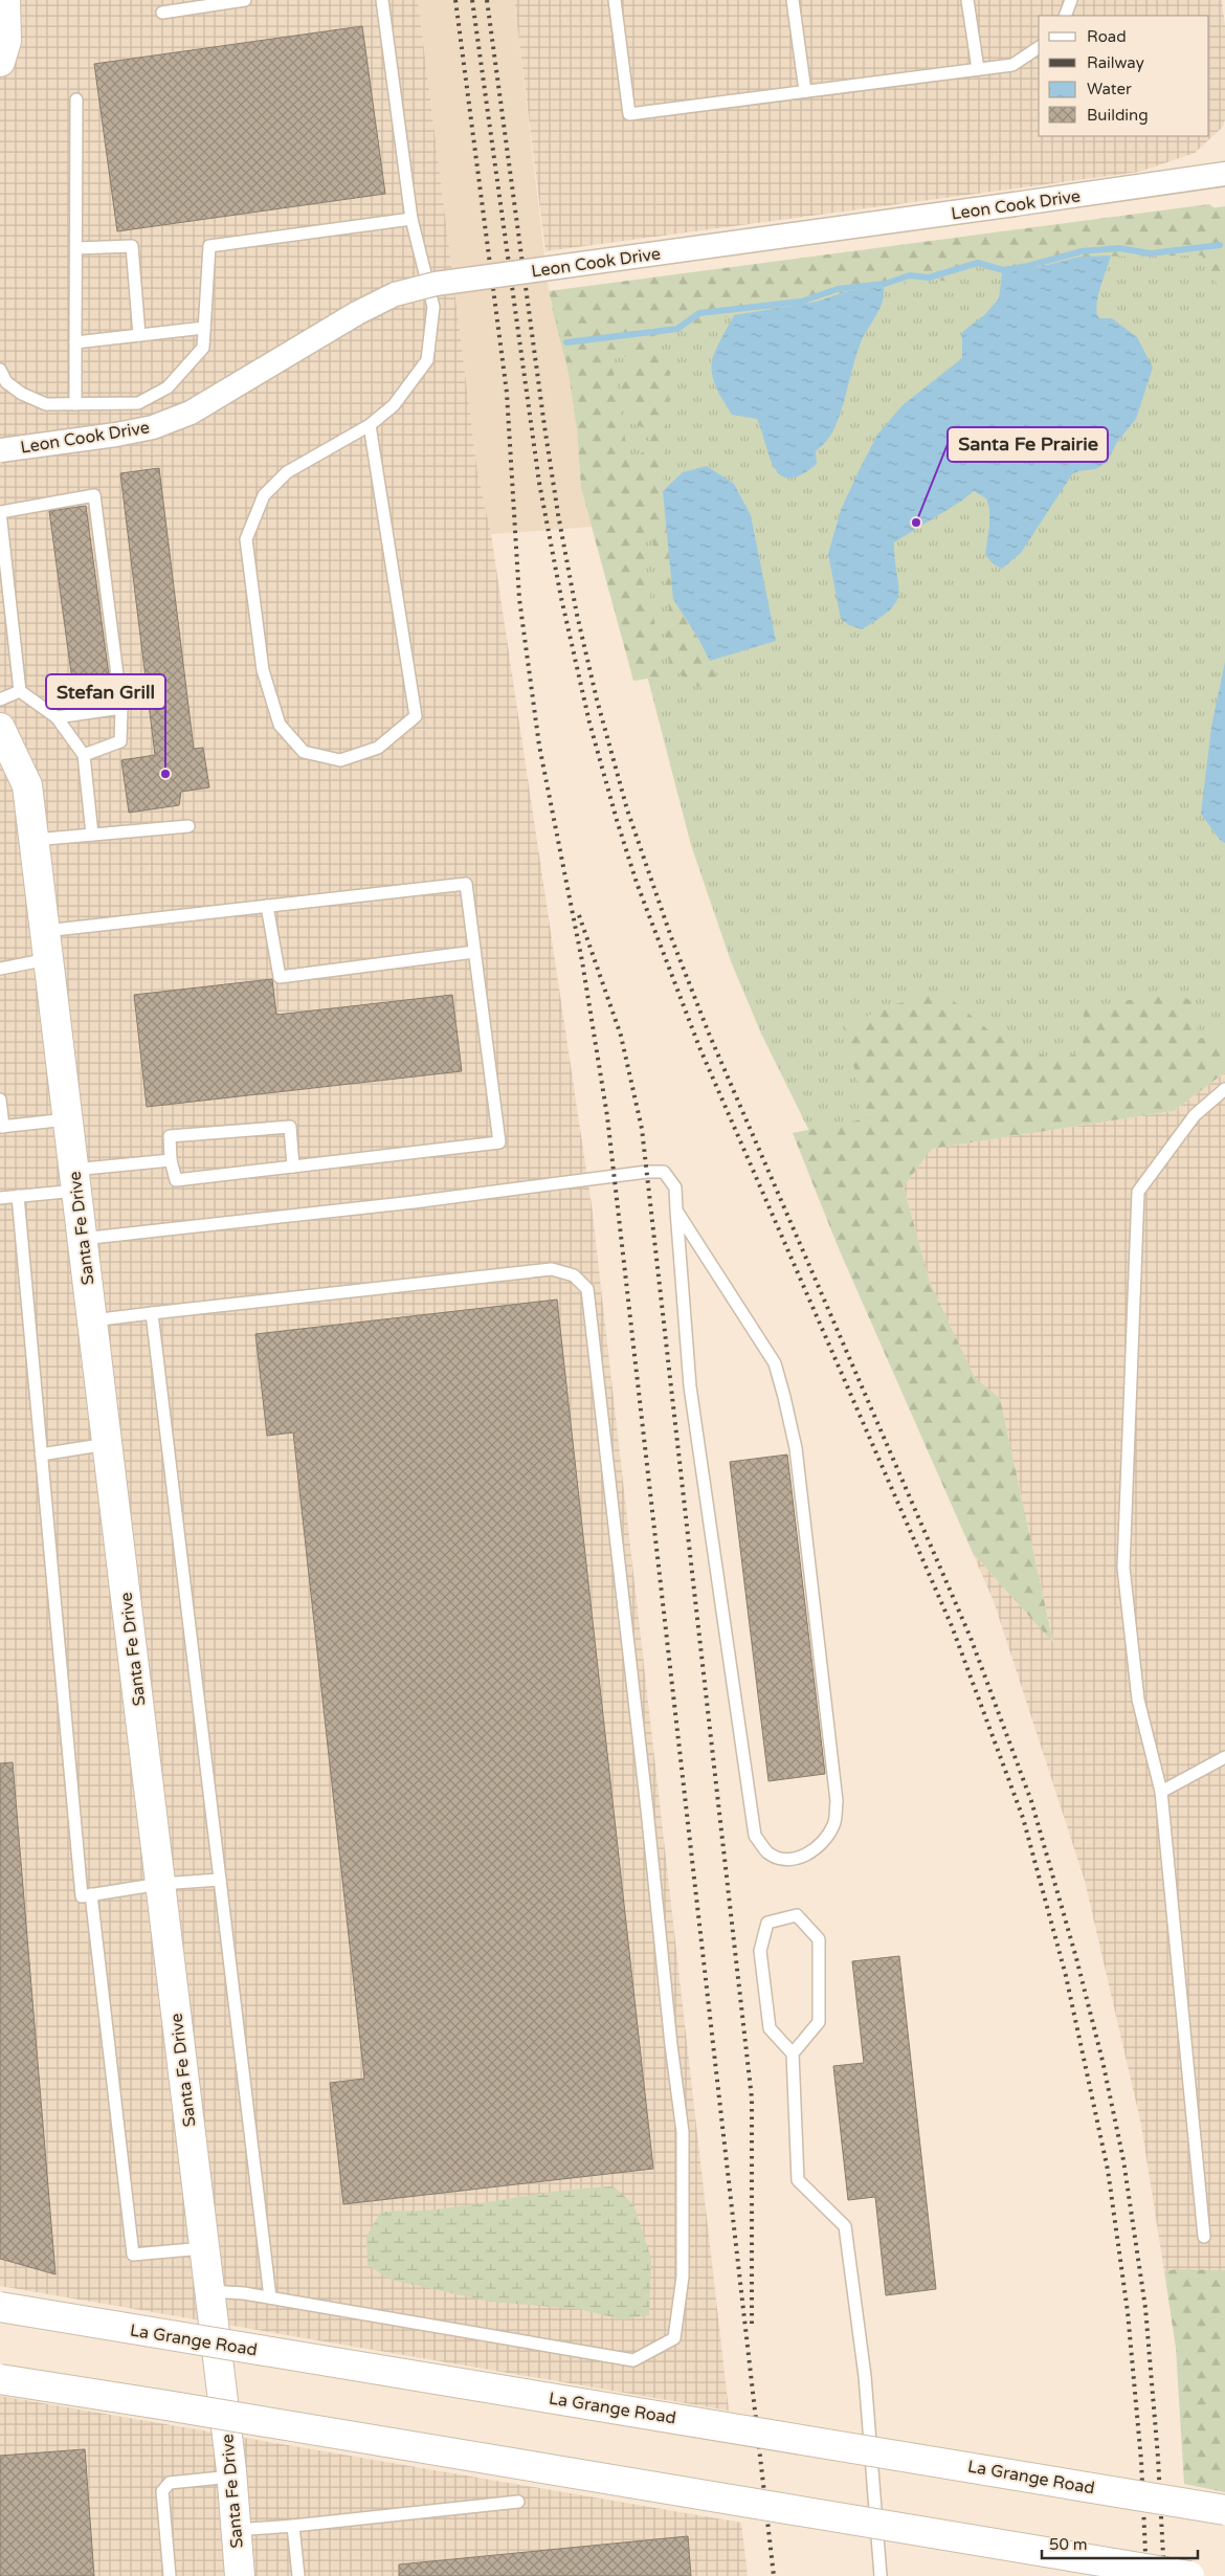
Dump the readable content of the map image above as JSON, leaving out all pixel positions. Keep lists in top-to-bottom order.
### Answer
{
  "streets": {
    "main road": ["Santa Fe Drive", "La Grange Road"],
    "street": ["Leon Cook Drive"]
  },
  "places": ["Santa Fe Prairie", "Stefan Grill"],
  "legend": [
    "Road",
    "Railway",
    "Water",
    "Building"
  ],
  "scale_bar": "50 m"
}
